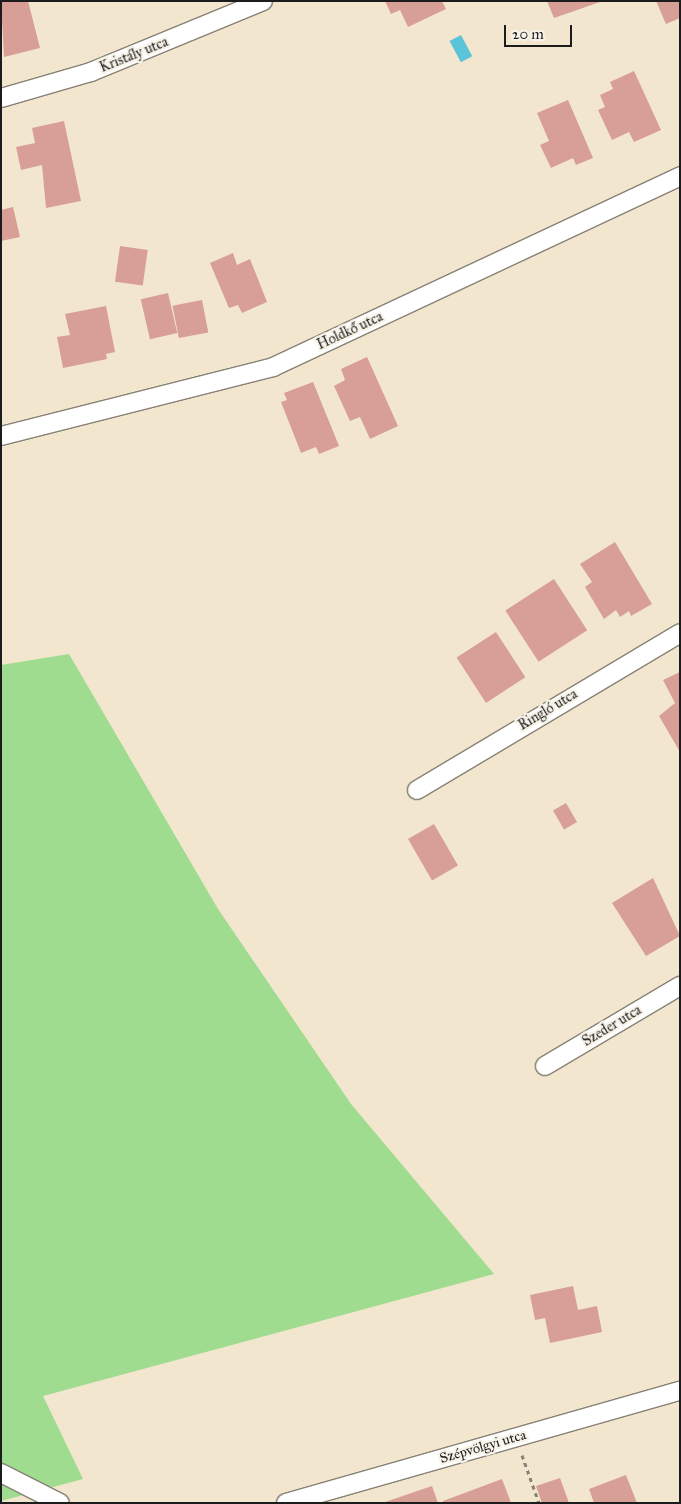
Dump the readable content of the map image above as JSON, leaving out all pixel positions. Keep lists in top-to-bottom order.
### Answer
{
  "streets": {
    "street": [
      "Kristály utca",
      "Holdkő utca",
      "Ringló utca",
      "Szeder utca",
      "Szépvölgyi utca"
    ]
  },
  "scale_bar": "20 m"
}
